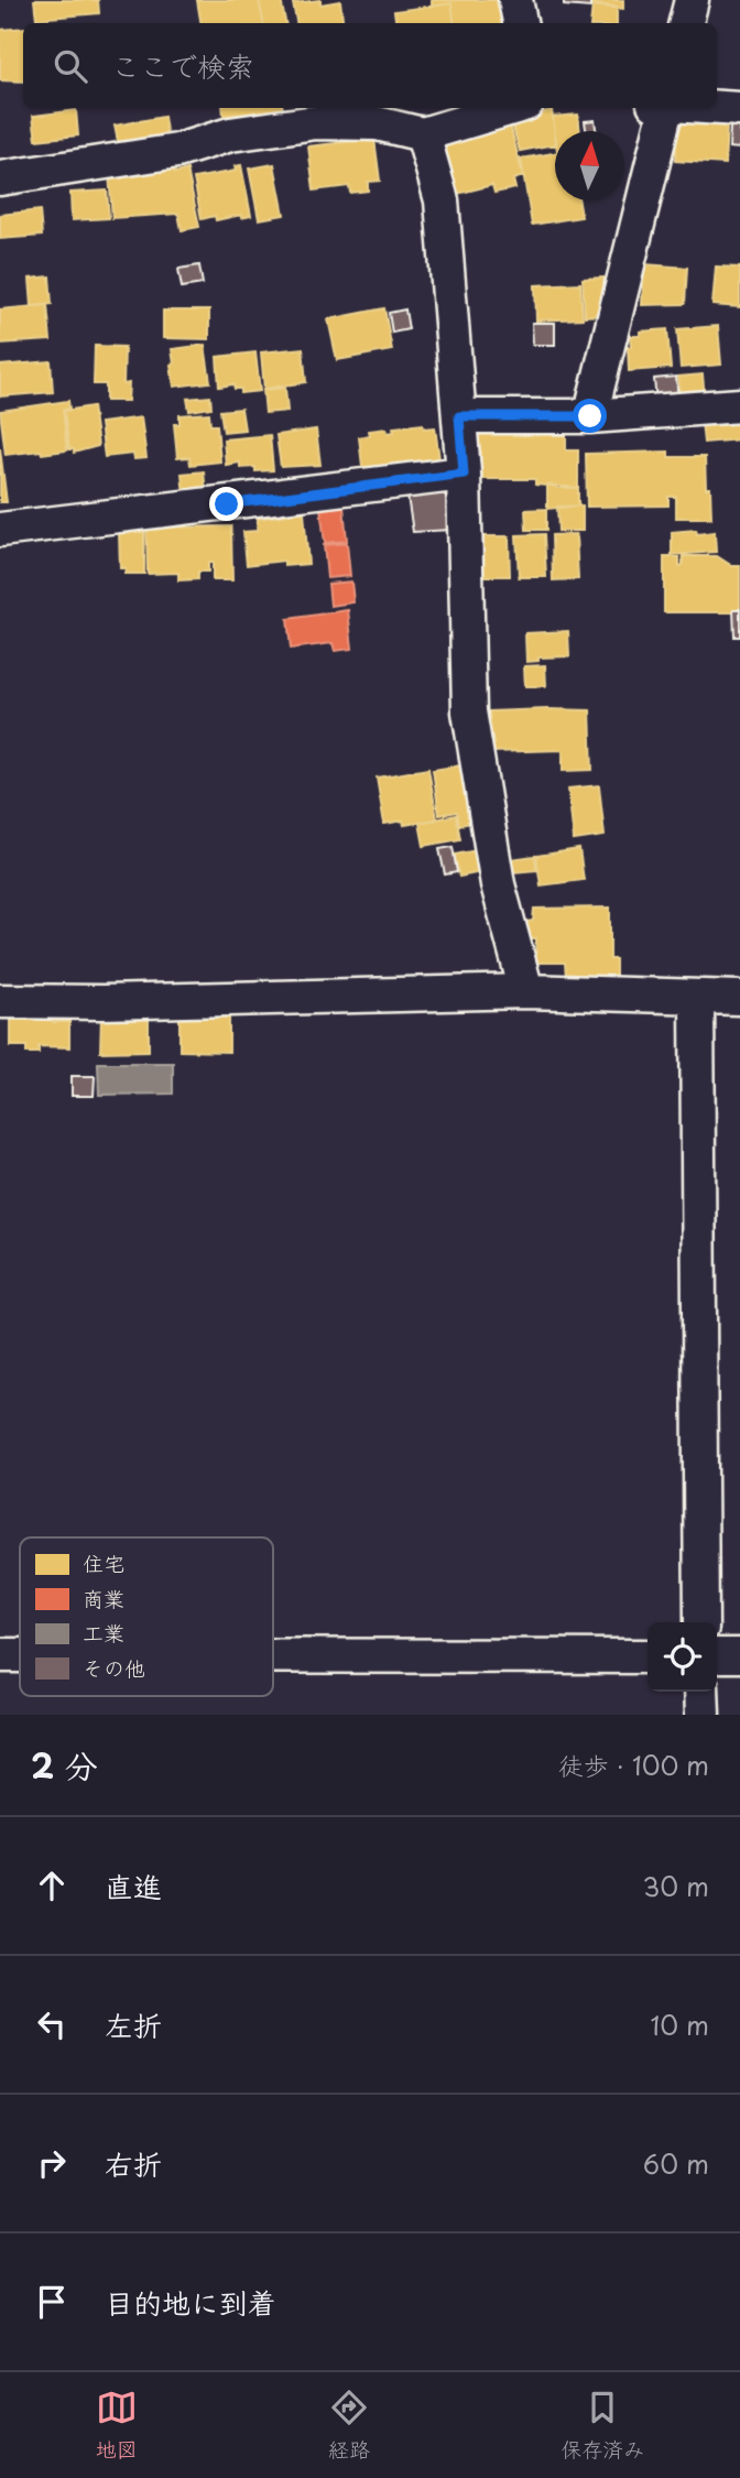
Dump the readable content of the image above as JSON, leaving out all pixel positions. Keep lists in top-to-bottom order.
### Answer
{
  "legend": [
    "住宅",
    "商業",
    "工業",
    "その他"
  ],
  "north": "top",
  "page": {
    "search": "ここで検索",
    "heading": ["2 分", "徒歩 · 100 m"],
    "list": [
      ["直進", "30 m"],
      ["左折", "10 m"],
      ["右折", "60 m"],
      "目的地に到着"
    ],
    "nav": ["地図", "経路", "保存済み"]
  }
}
